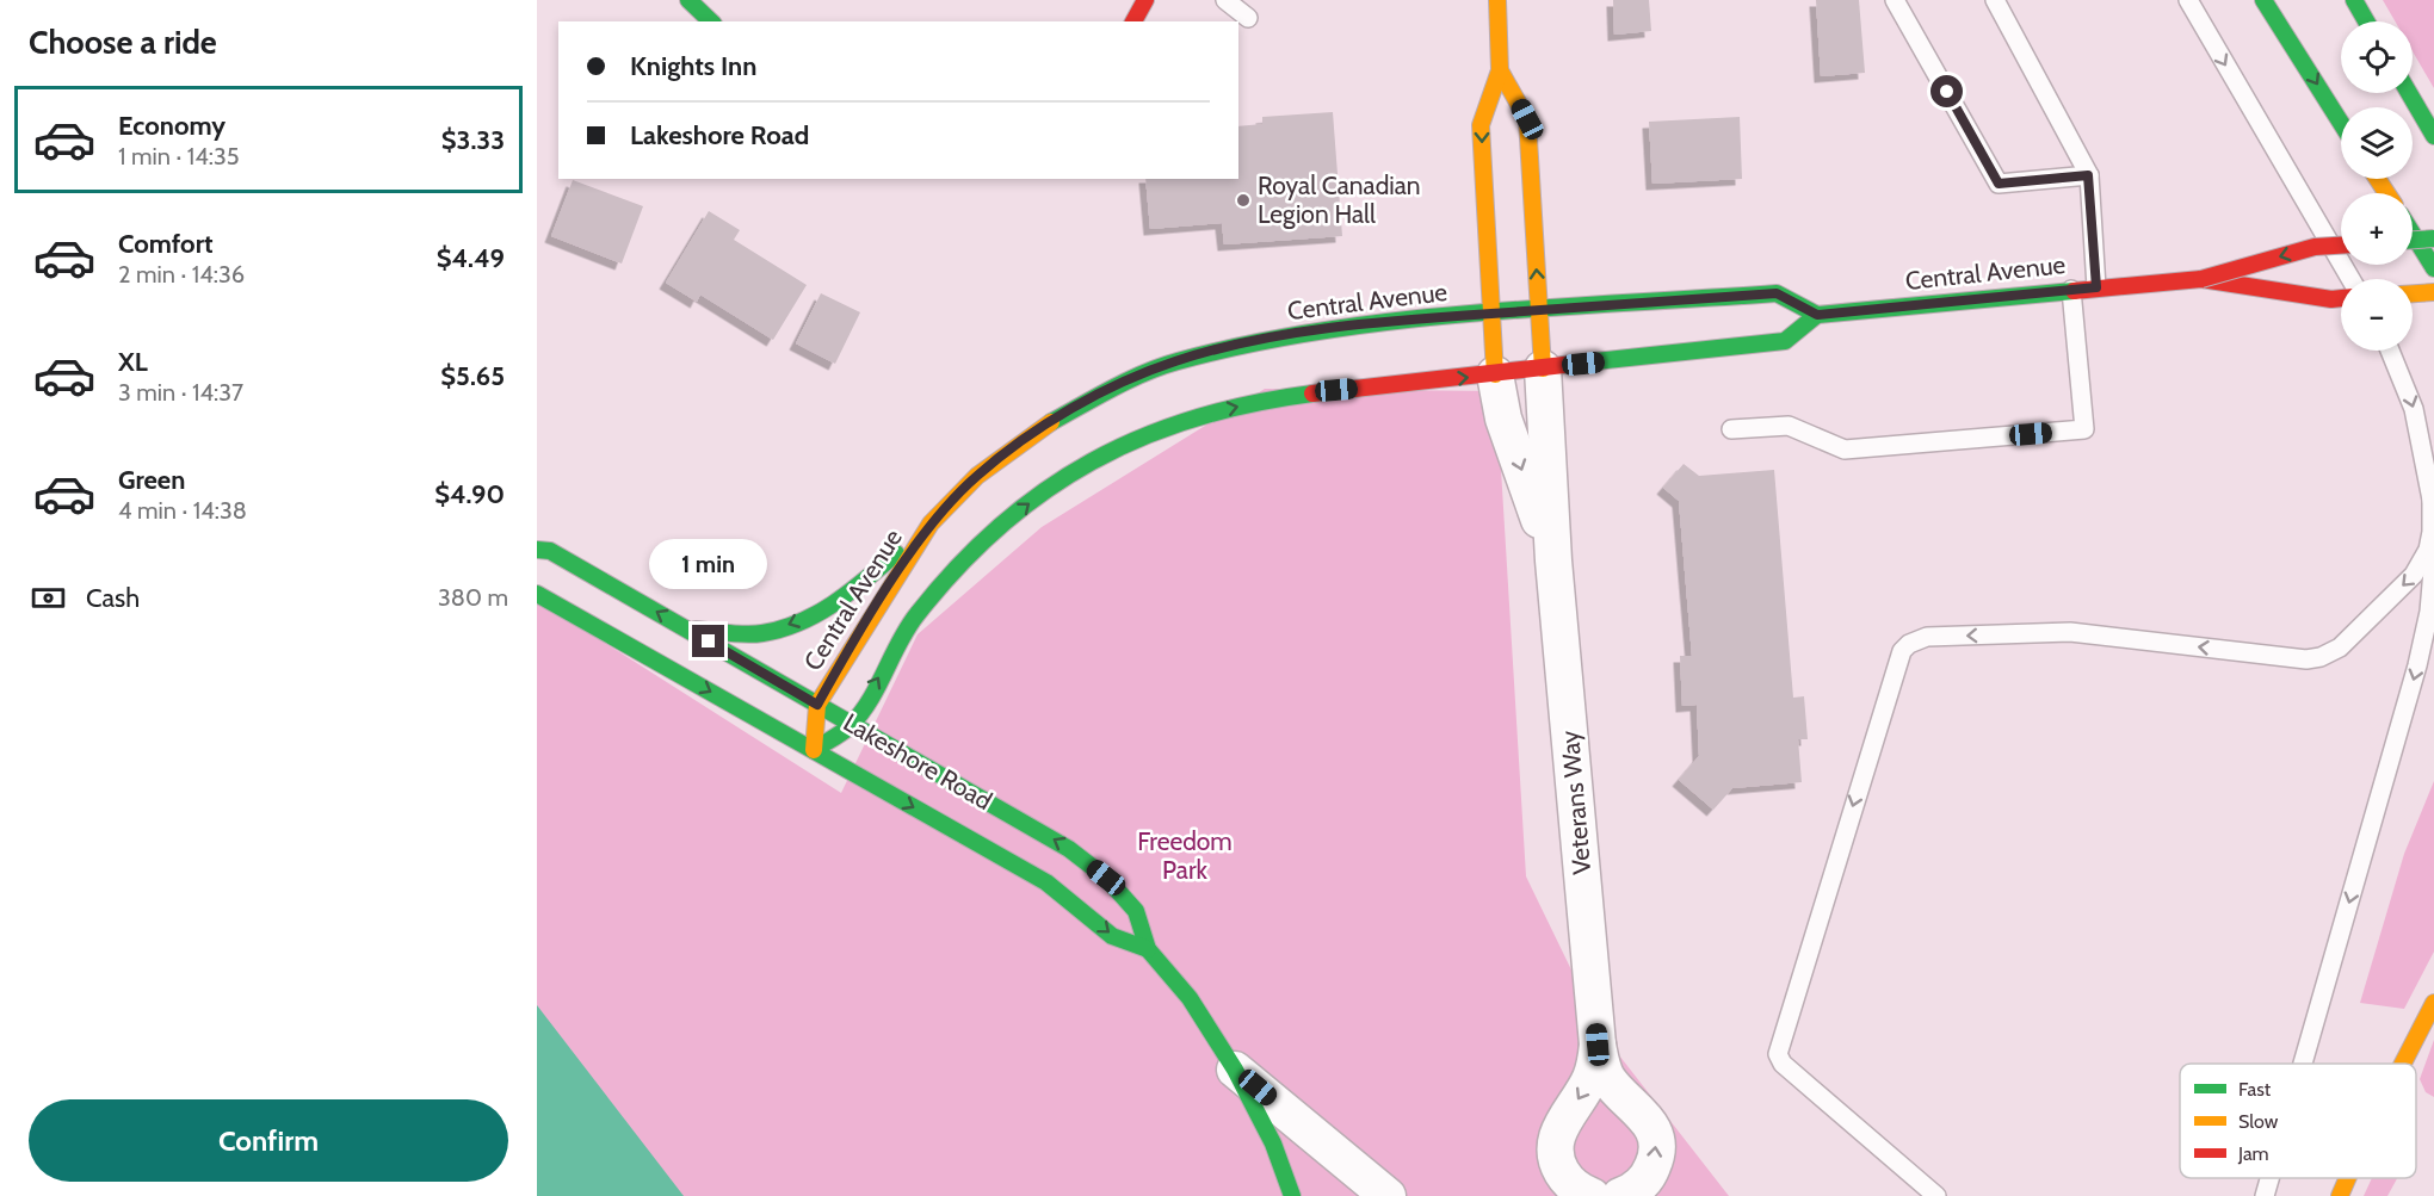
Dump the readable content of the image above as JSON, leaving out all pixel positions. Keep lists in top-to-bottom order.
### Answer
{
  "streets": {
    "main road": ["Central Avenue", "Lakeshore Road"],
    "street": ["Veterans Way"]
  },
  "crossings": [
    ["Central Avenue", "Lakeshore Road"]
  ],
  "parks": ["Freedom Park"],
  "places": ["Royal Canadian Legion Hall"],
  "legend": ["Fast", "Slow", "Jam"],
  "page": {
    "heading": "Choose a ride",
    "map_buttons": ["+", "−"],
    "banner": ["Knights Inn", "Lakeshore Road"],
    "list": [
      {
        "name": "Economy",
        "note": "1 min · 14:35",
        "value": "$3.33"
      },
      {
        "name": "Comfort",
        "note": "2 min · 14:36",
        "value": "$4.49"
      },
      {
        "name": "XL",
        "note": "3 min · 14:37",
        "value": "$5.65"
      },
      {
        "name": "Green",
        "note": "4 min · 14:38",
        "value": "$4.90"
      }
    ],
    "bubble": "1 min",
    "pay": ["Cash", "380 m"],
    "buttons": "Confirm"
  }
}
